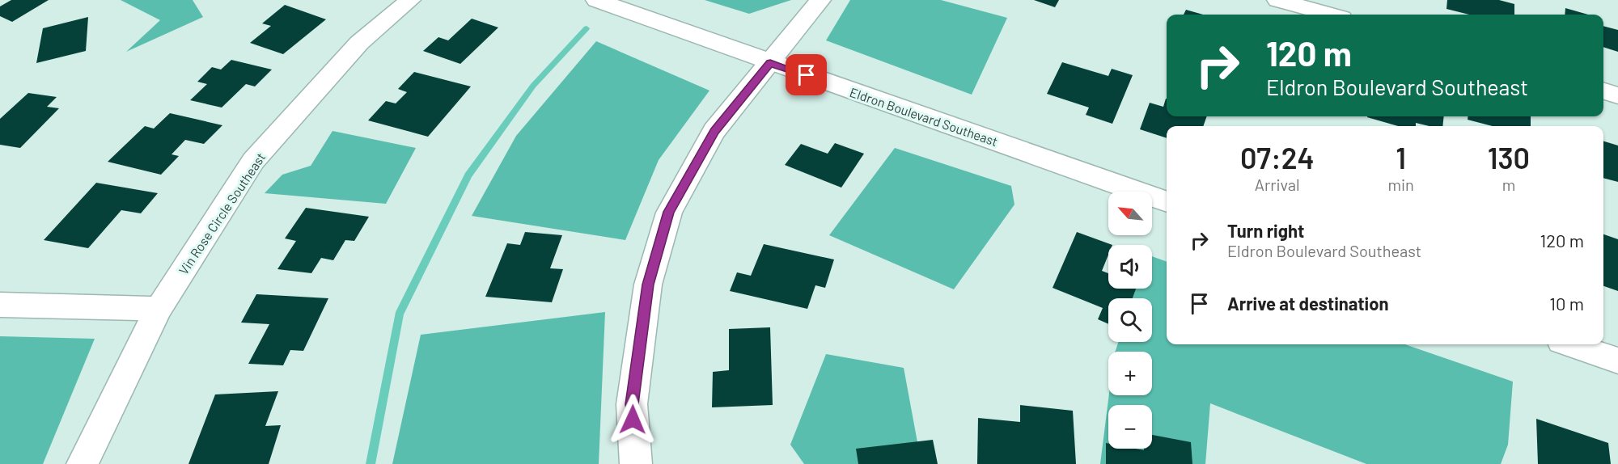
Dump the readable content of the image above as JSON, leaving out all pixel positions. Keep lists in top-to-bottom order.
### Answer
{
  "streets": {
    "street": ["Eldron Boulevard Southeast", "Vin Rose Circle Southeast"]
  },
  "north": "top left",
  "page": {
    "turn": ["120 m", "Eldron Boulevard Southeast"],
    "eta": [
      "07:24",
      "Arrival",
      "1",
      "min",
      "130",
      "m"
    ],
    "map_buttons": ["+", "−"],
    "list": [
      {
        "name": "Turn right",
        "note": "Eldron Boulevard Southeast",
        "value": "120 m"
      },
      {
        "name": "Arrive at destination",
        "value": "10 m"
      }
    ]
  }
}
